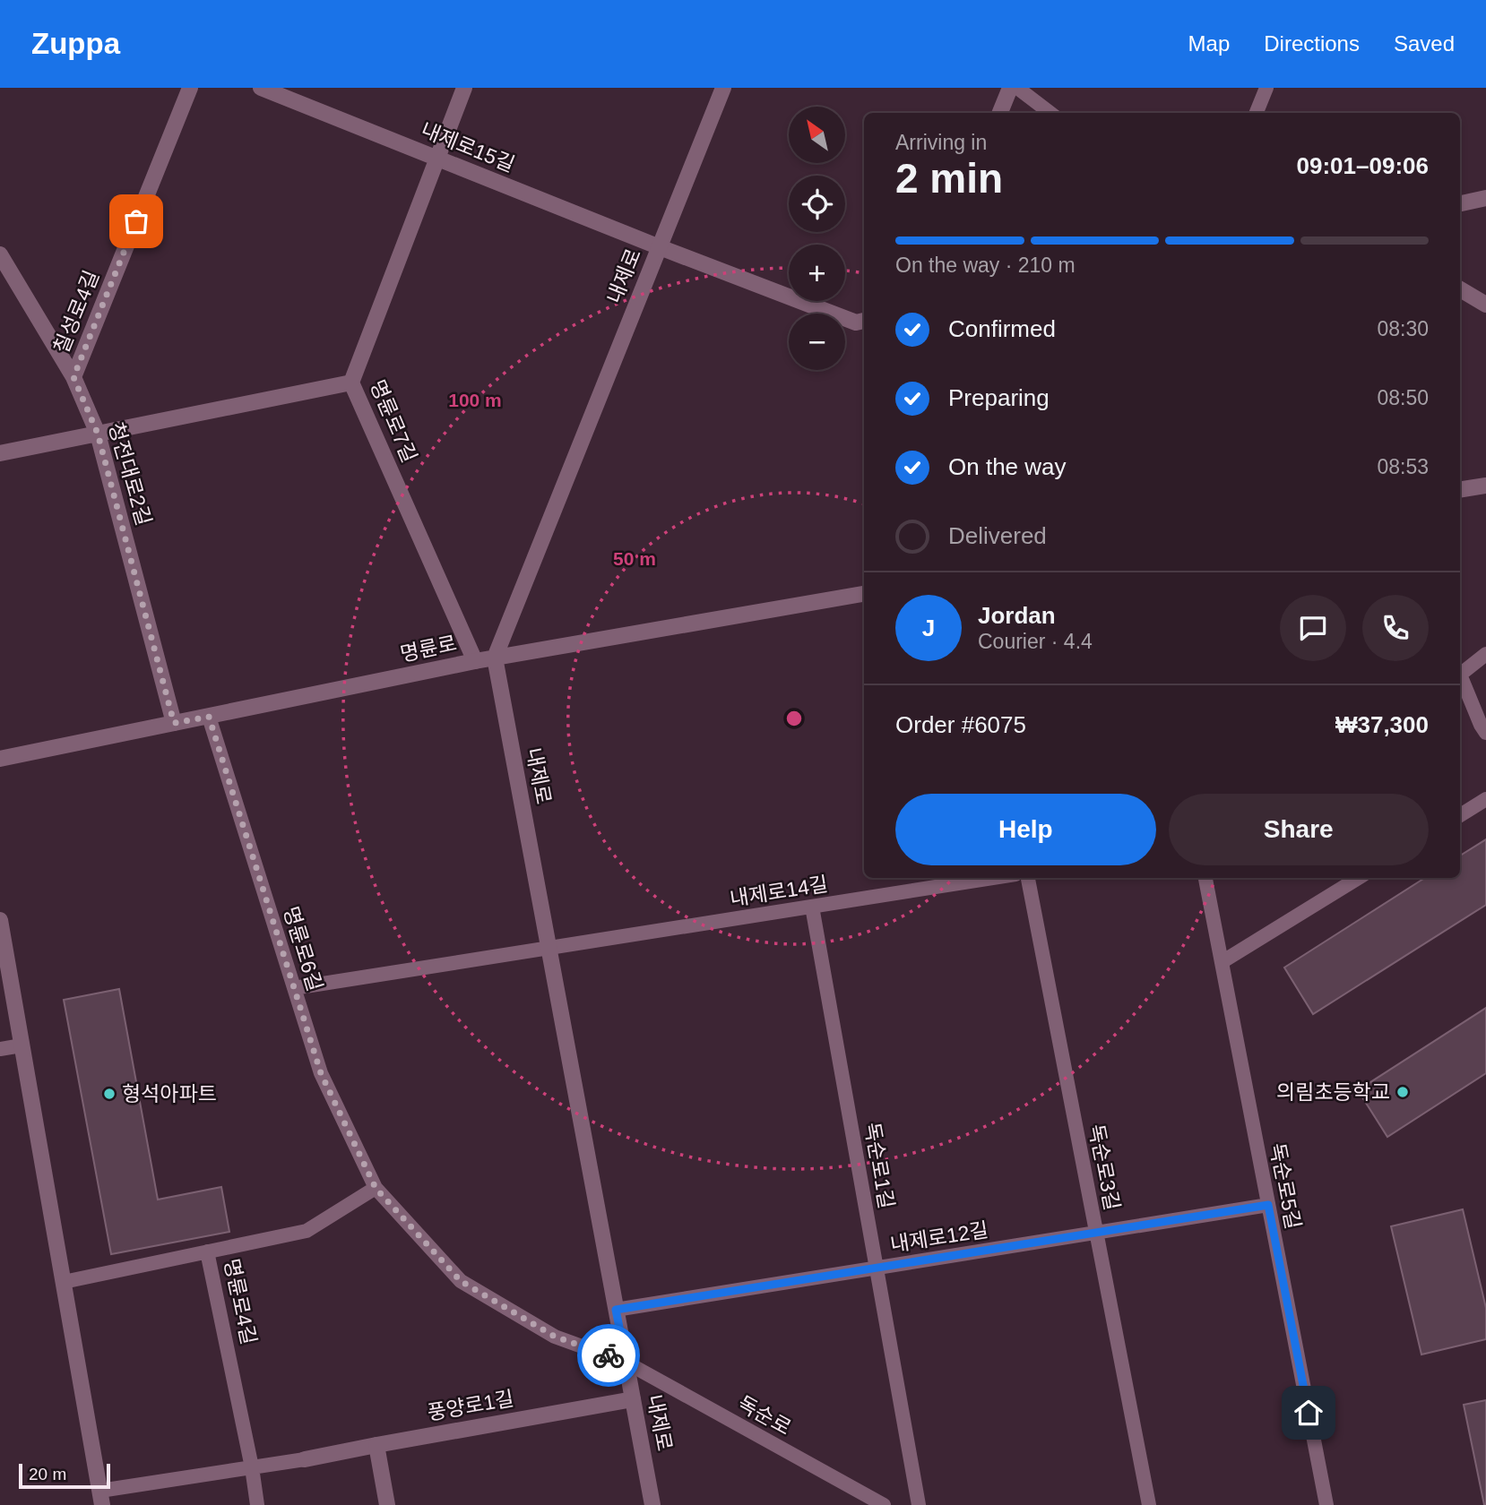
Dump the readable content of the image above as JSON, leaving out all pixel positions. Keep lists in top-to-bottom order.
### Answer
{
  "streets": {
    "street": [
      "내제로15길",
      "내제로",
      "칠성로4길",
      "명륜로7길",
      "청전대로2길",
      "명륜로",
      "풍양로1길"
    ],
    "lane": [
      "내제로14길",
      "명륜로6길",
      "독순로1길",
      "독순로3길",
      "독순로5길",
      "내제로12길",
      "명륜로4길",
      "독순로"
    ]
  },
  "crossings": [
    ["내제로15길", "내제로"],
    ["내제로15길", "명륜로7길"],
    ["내제로", "명륜로"],
    ["내제로", "내제로14길"],
    ["내제로", "명륜로6길"],
    ["내제로", "내제로12길"],
    ["내제로", "풍양로1길"],
    ["내제로", "독순로"],
    ["칠성로4길", "청전대로2길"],
    ["명륜로7길", "명륜로"],
    ["청전대로2길", "명륜로"],
    ["명륜로", "명륜로6길"],
    ["내제로14길", "명륜로6길"],
    ["내제로14길", "독순로1길"],
    ["명륜로6길", "독순로"],
    ["독순로1길", "내제로12길"],
    ["독순로3길", "내제로12길"],
    ["독순로5길", "내제로12길"]
  ],
  "places": ["의림초등학교", "형석아파트"],
  "scale_bar": "20 m",
  "north": "top left",
  "page": {
    "header": "Zuppa",
    "nav": ["Map", "Directions", "Saved"],
    "map_buttons": ["+", "−"],
    "heading": ["2 min", "Arriving in", "09:01–09:06"],
    "panel": [
      "Jordan",
      "Courier · 4.4",
      "Order #6075",
      "₩37,300"
    ],
    "bar": "On the way · 210 m",
    "list": [
      ["Confirmed", "08:30"],
      ["Preparing", "08:50"],
      ["On the way", "08:53"],
      "Delivered"
    ],
    "round": "J",
    "buttons": ["Help", "Share"],
    "scale": "20 m"
  },
  "rings": ["100 m", "50 m"]
}
